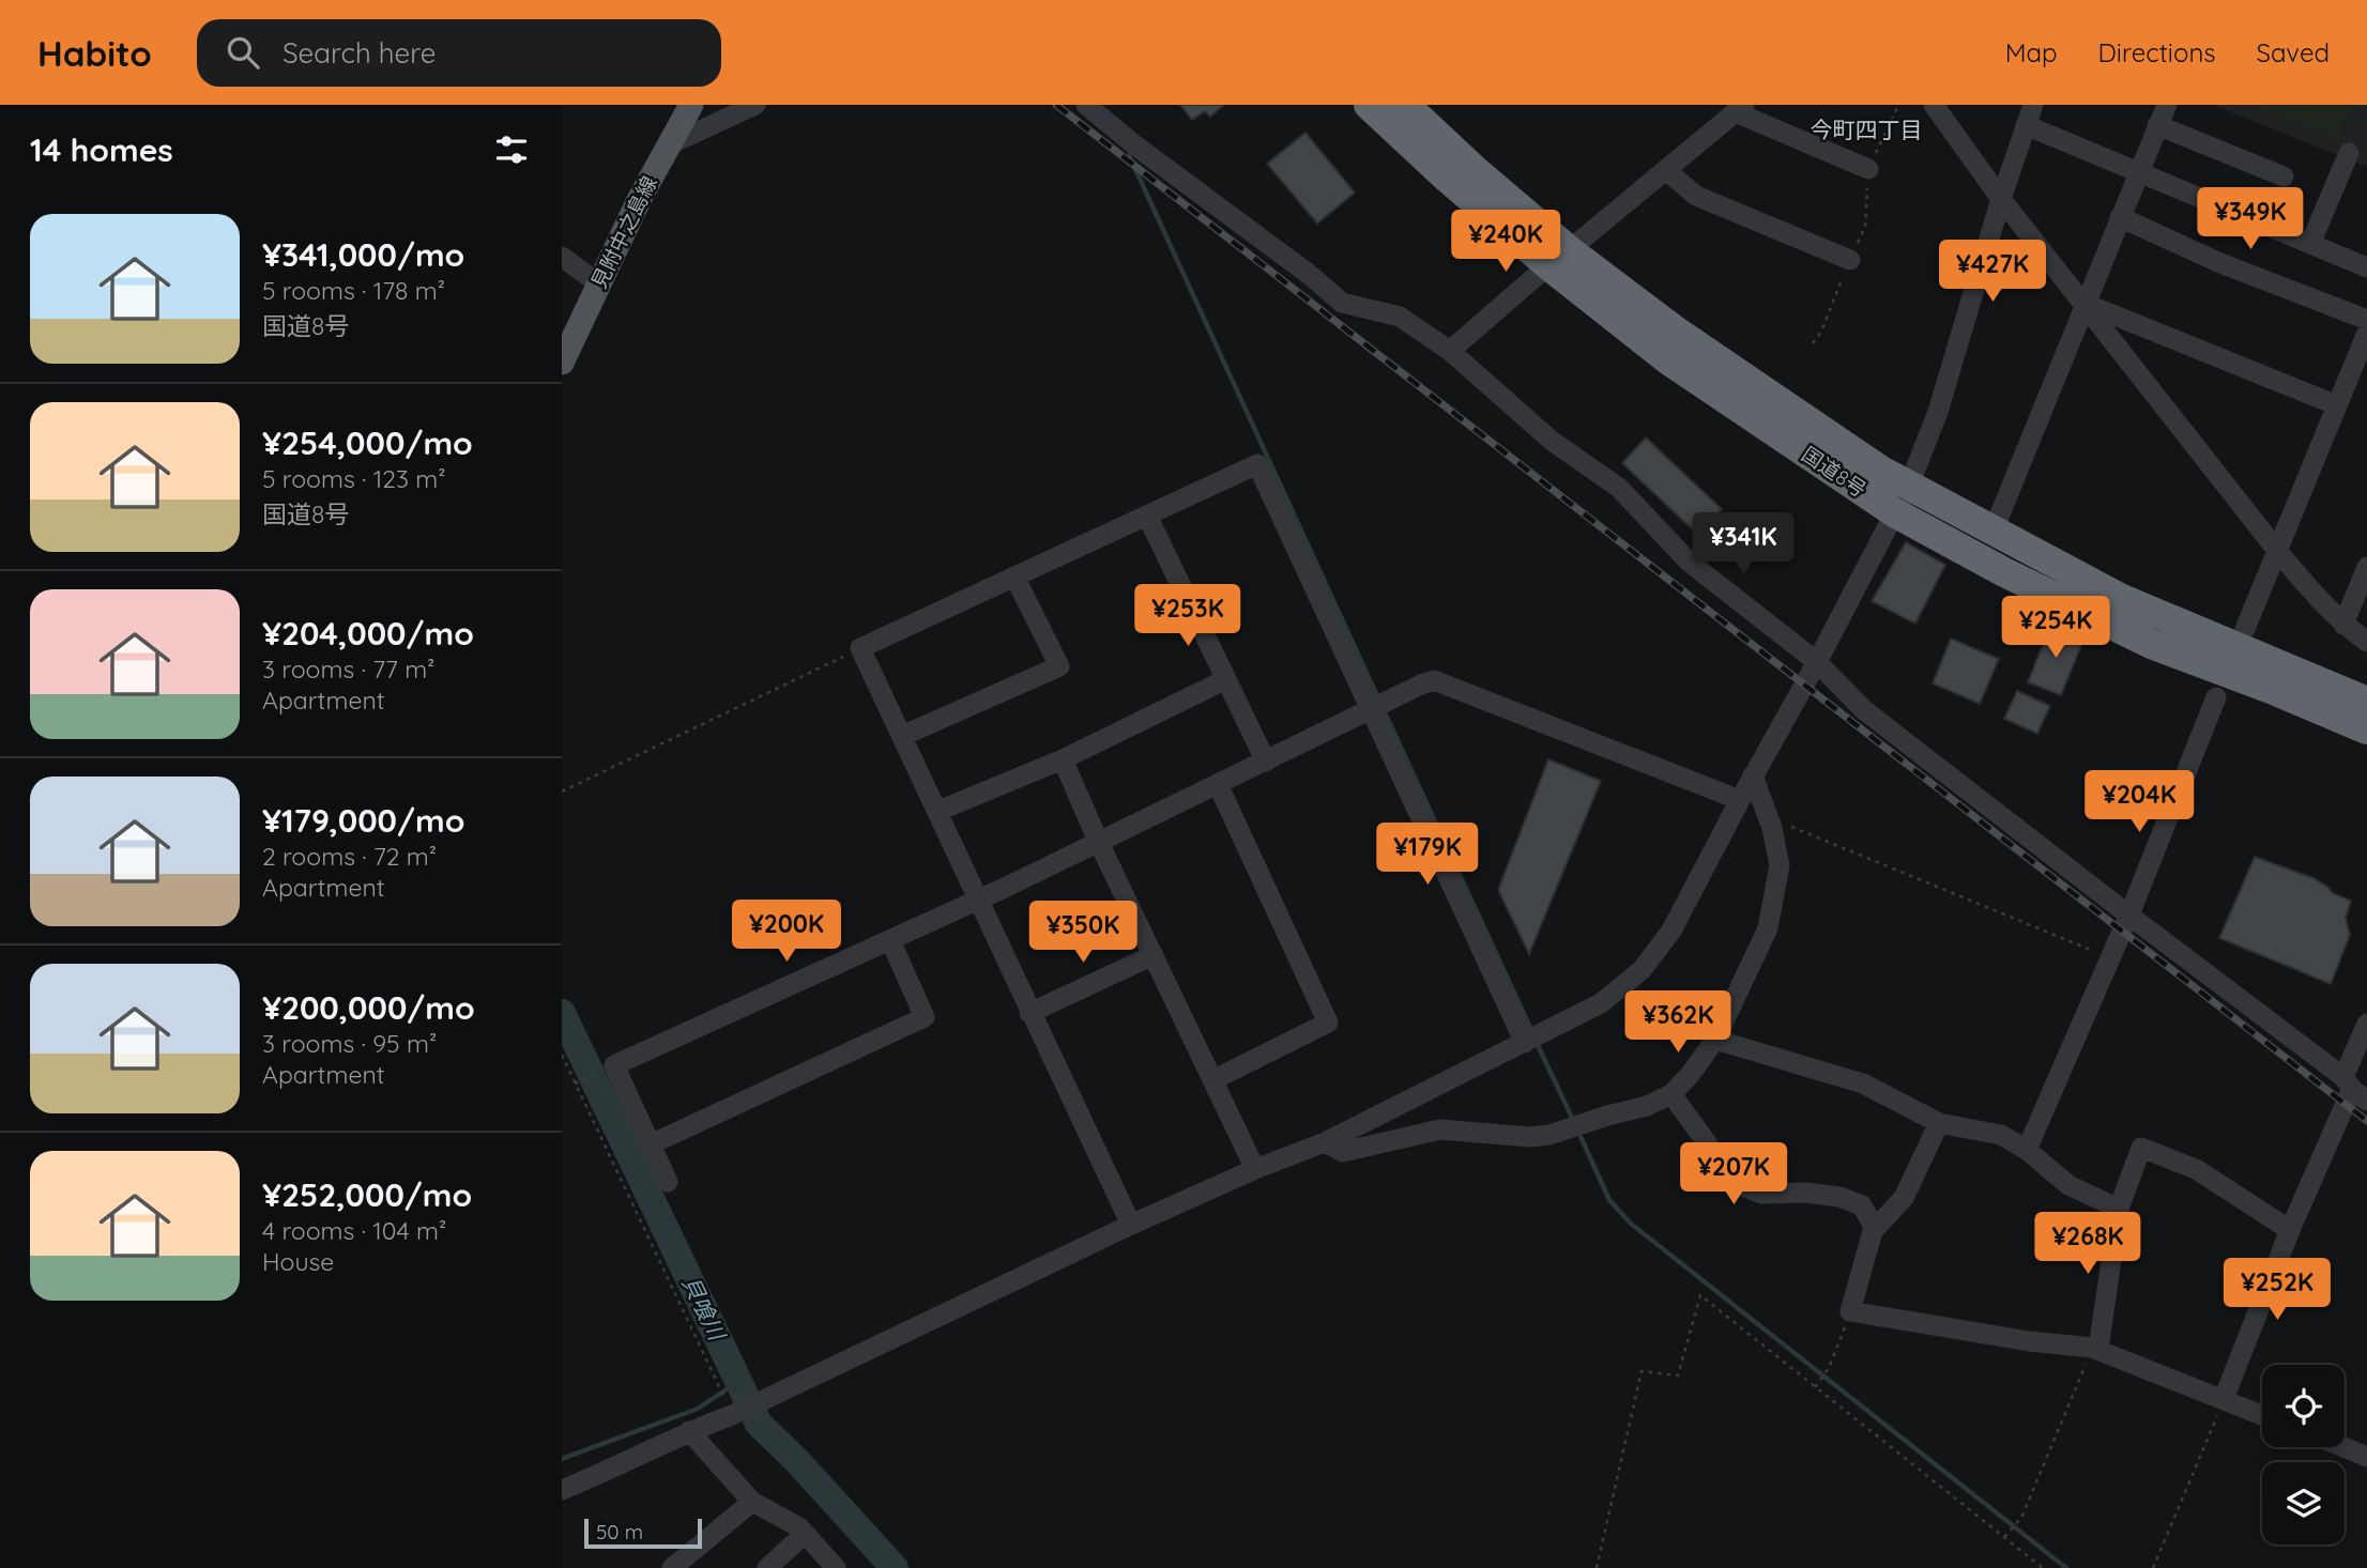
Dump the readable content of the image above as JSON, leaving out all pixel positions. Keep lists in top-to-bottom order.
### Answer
{
  "streets": {
    "highway": ["国道8号"],
    "main road": ["見附中之島線"]
  },
  "districts": ["今町四丁目"],
  "water": ["貝喰川"],
  "scale_bar": "50 m",
  "page": {
    "header": "Habito",
    "search": "Search here",
    "nav": ["Map", "Directions", "Saved"],
    "heading": "14 homes",
    "price": [
      "¥349K",
      "¥240K",
      "¥427K",
      "¥341K",
      "¥253K",
      "¥254K",
      "¥204K",
      "¥179K",
      "¥200K",
      "¥350K",
      "¥362K",
      "¥207K",
      "¥268K",
      "¥252K"
    ],
    "list": [
      {
        "name": "¥341,000/mo",
        "note": "5 rooms · 178 m² · 国道8号"
      },
      {
        "name": "¥254,000/mo",
        "note": "5 rooms · 123 m² · 国道8号"
      },
      {
        "name": "¥204,000/mo",
        "note": "3 rooms · 77 m² · Apartment"
      },
      {
        "name": "¥179,000/mo",
        "note": "2 rooms · 72 m² · Apartment"
      },
      {
        "name": "¥200,000/mo",
        "note": "3 rooms · 95 m² · Apartment"
      },
      {
        "name": "¥252,000/mo",
        "note": "4 rooms · 104 m² · House"
      }
    ],
    "scale": "50 m"
  }
}
